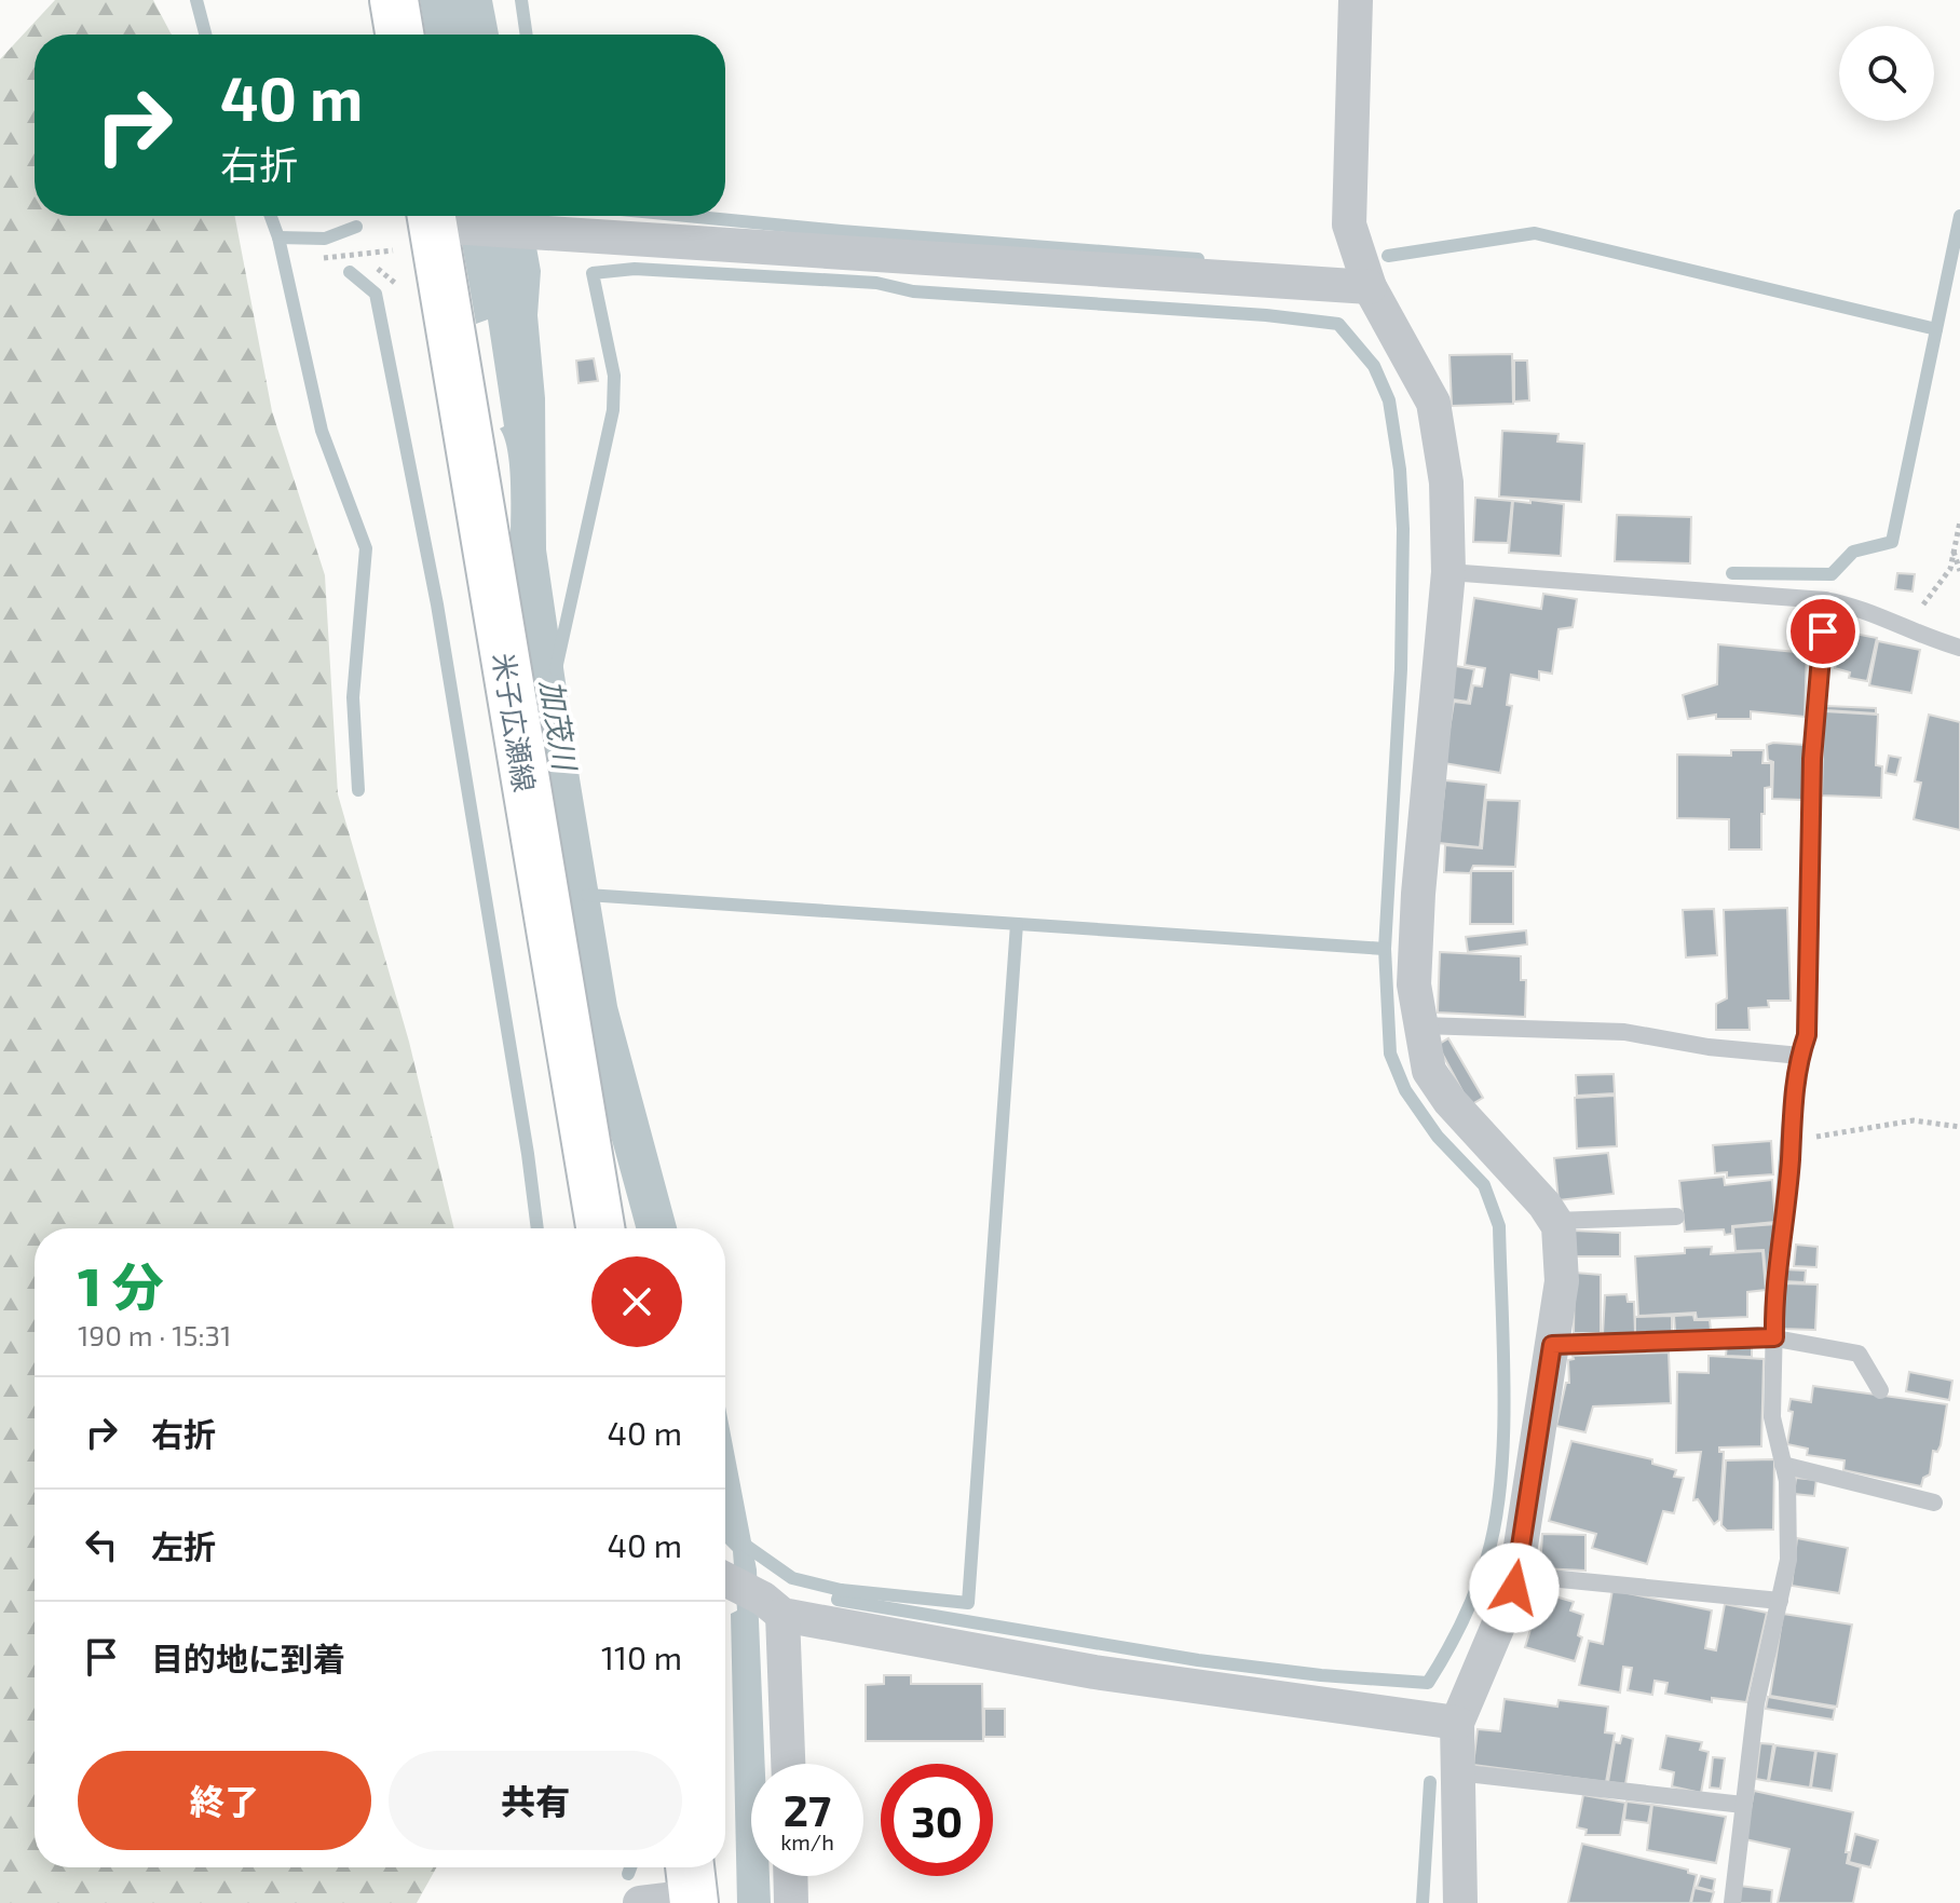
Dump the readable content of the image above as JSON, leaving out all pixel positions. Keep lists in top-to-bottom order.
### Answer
{
  "streets": {
    "main road": ["米子広瀬線"]
  },
  "water": ["加茂川"],
  "page": {
    "turn": ["40 m", "右折"],
    "heading": ["1 分", "190 m · 15:31"],
    "list": [
      {
        "name": "右折",
        "value": "40 m"
      },
      {
        "name": "左折",
        "value": "40 m"
      },
      {
        "name": "目的地に到着",
        "value": "110 m"
      }
    ],
    "buttons": ["終了", "共有"],
    "speed": "27 km/h",
    "limit": "30"
  }
}
